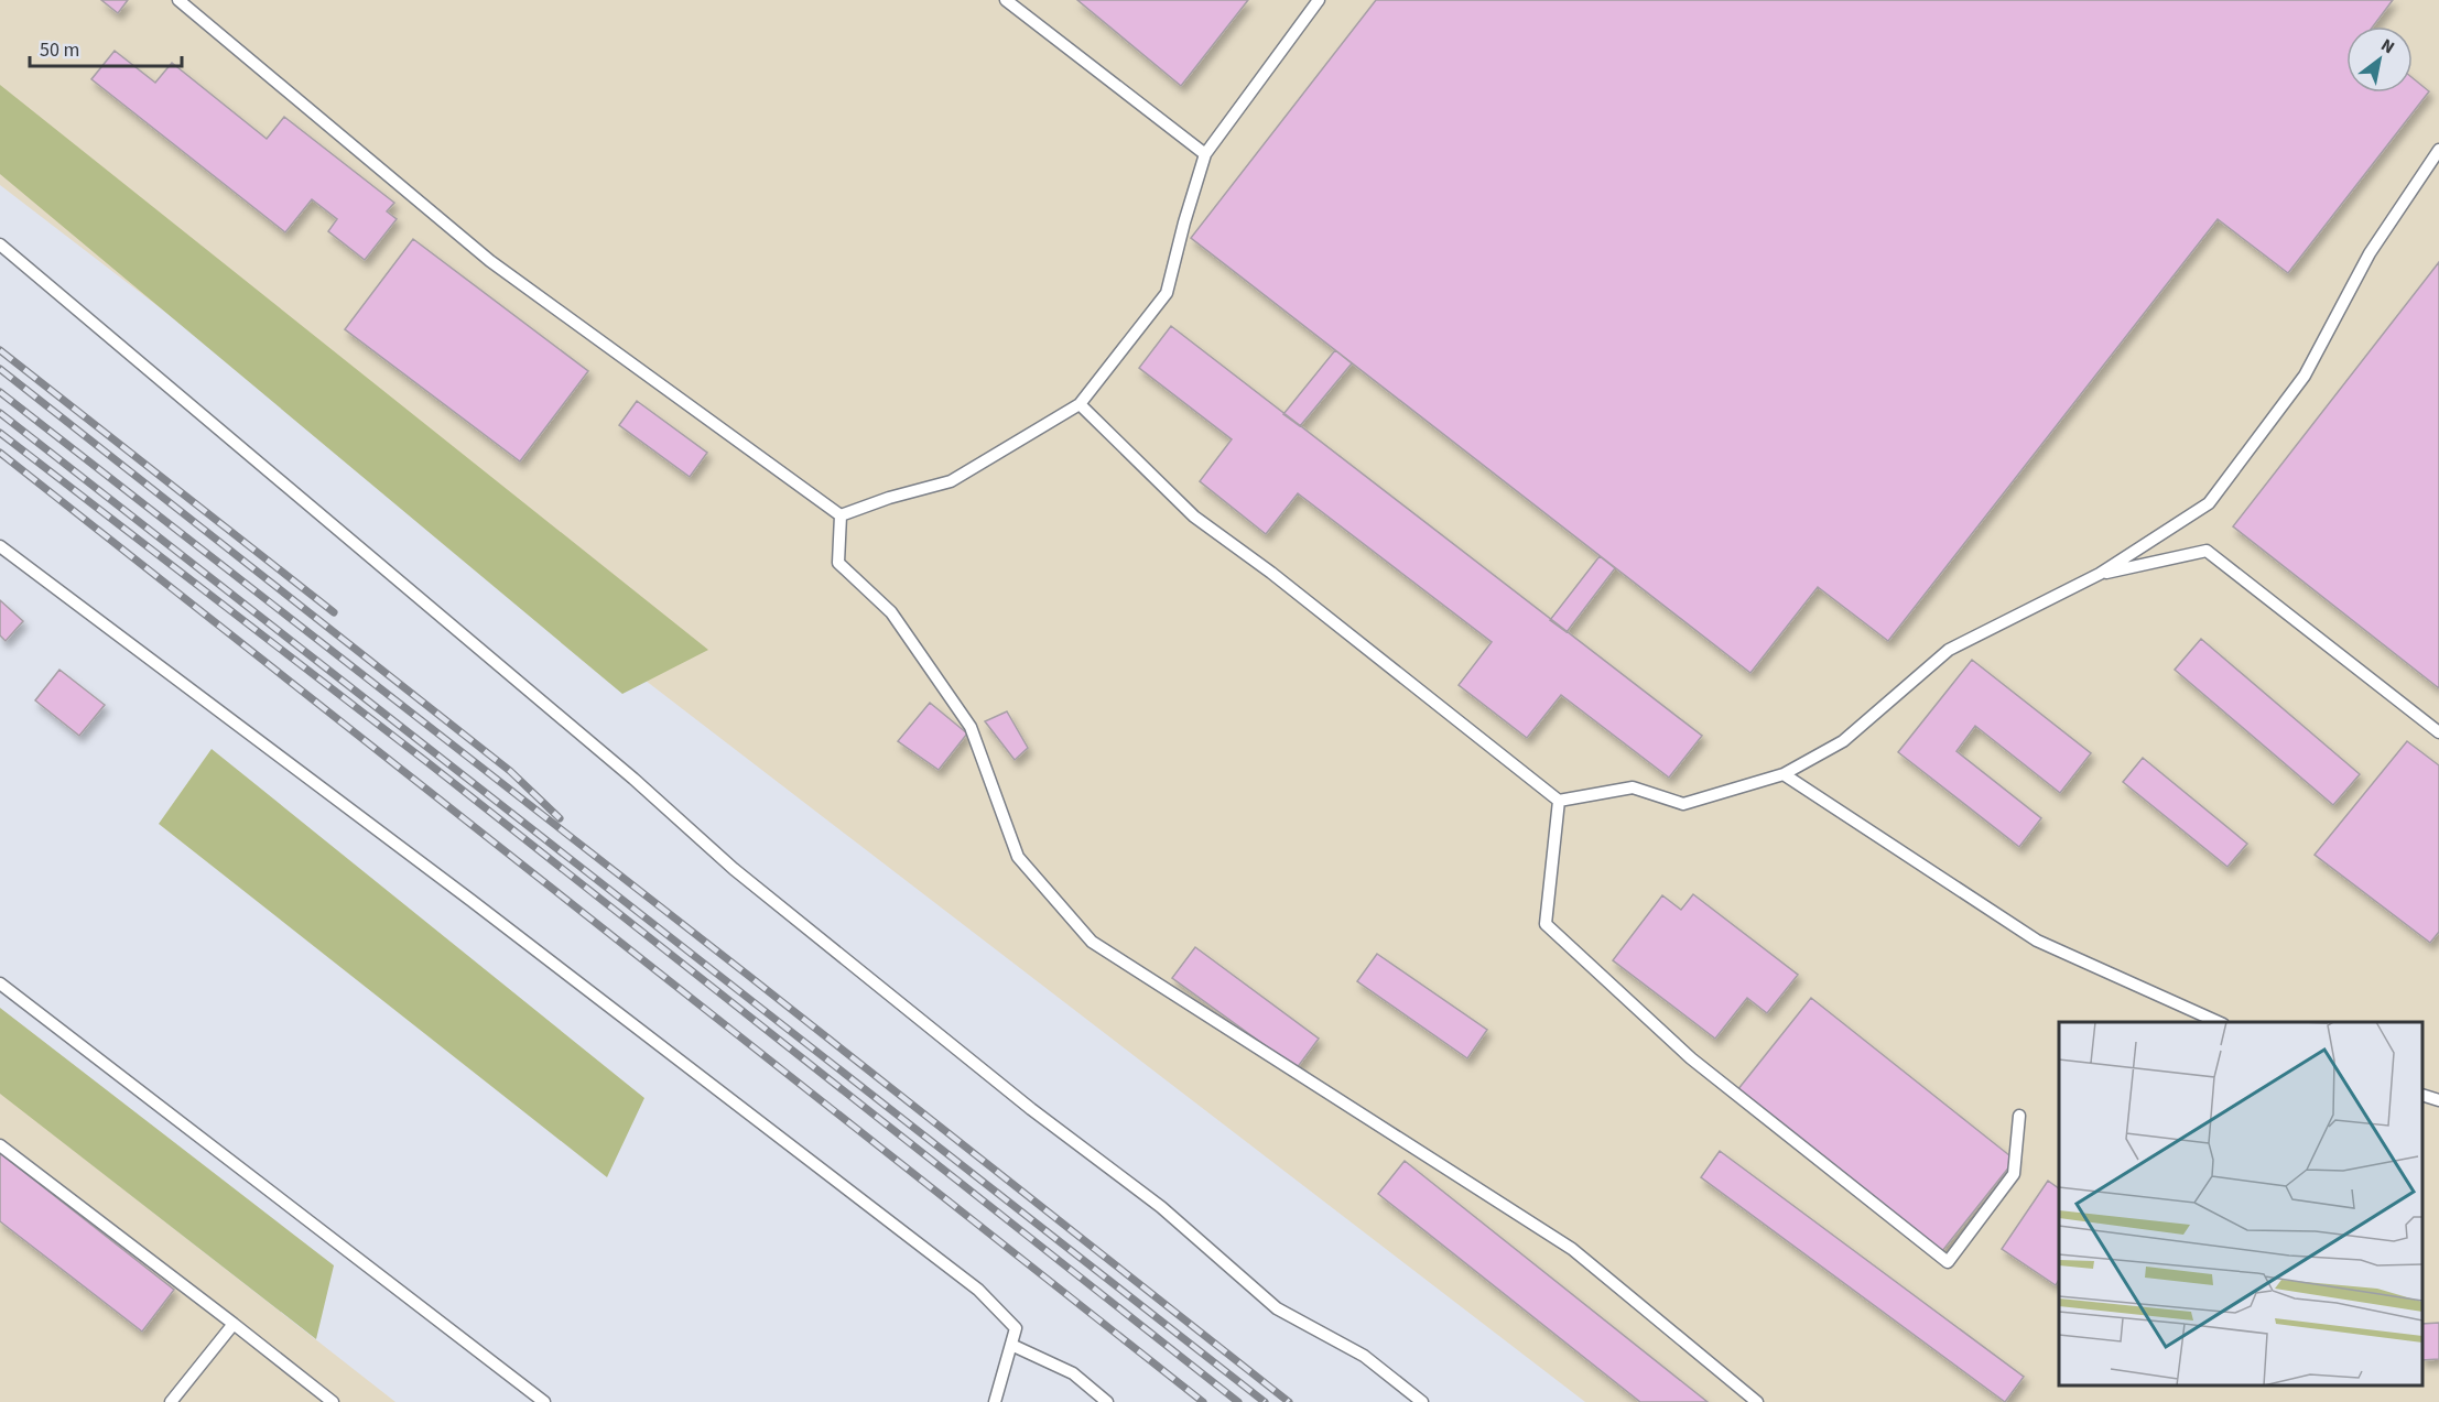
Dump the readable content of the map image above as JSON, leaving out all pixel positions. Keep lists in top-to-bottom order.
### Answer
{
  "scale_bar": "50 m",
  "north": "top right"
}
